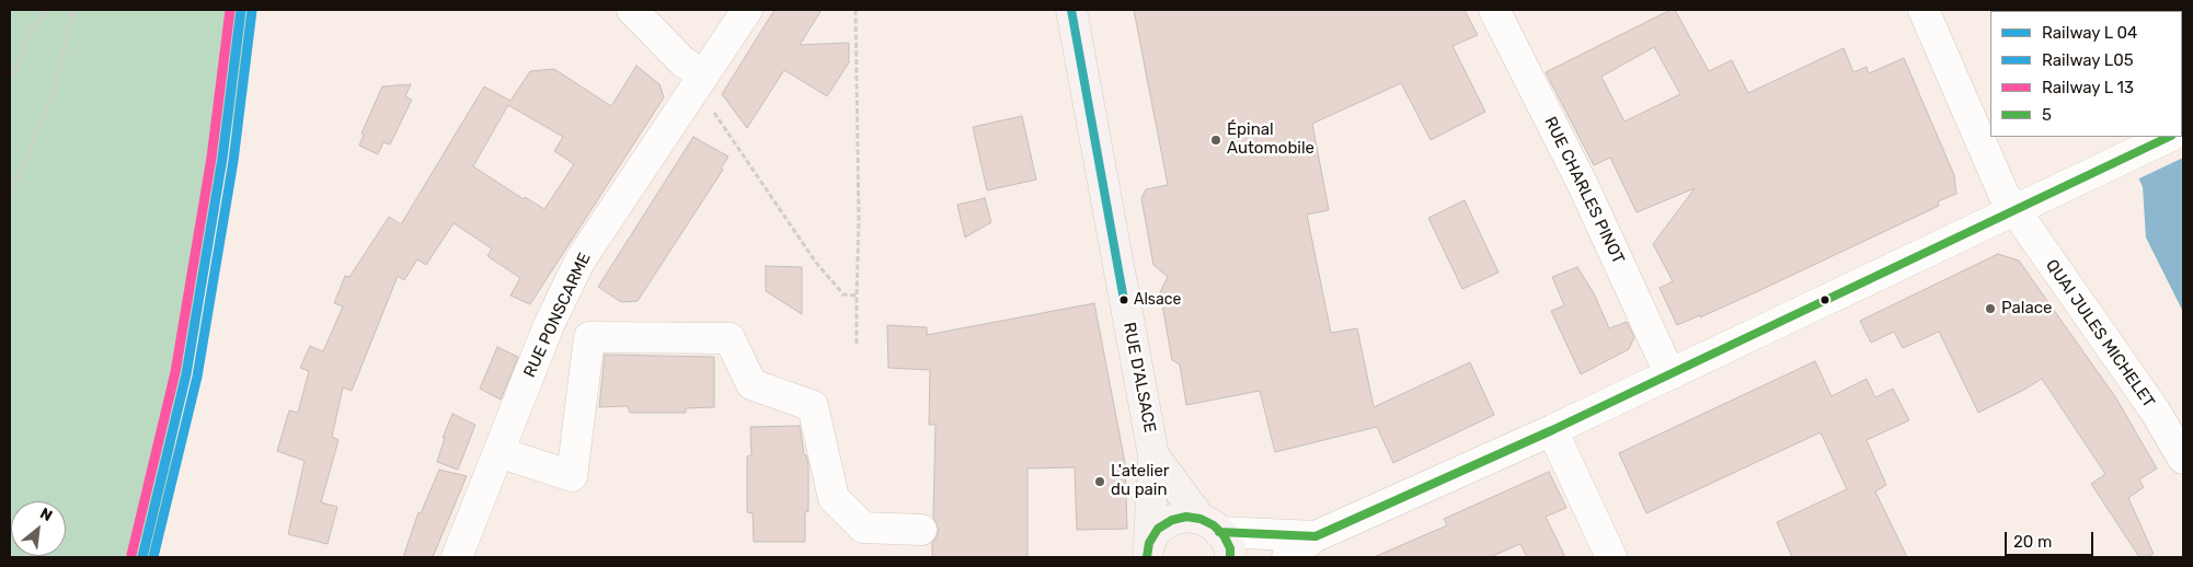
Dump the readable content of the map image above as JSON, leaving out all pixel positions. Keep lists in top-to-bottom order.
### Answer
{
  "streets": {
    "main road": ["RUE D'ALSACE"],
    "street": ["RUE CHARLES PINOT", "RUE PONSCARME", "QUAI JULES MICHELET"]
  },
  "places": [
    "Épinal Automobile",
    "Alsace",
    "Palace",
    "L'atelier du pain"
  ],
  "lines": ["rail line L05", "transit line 5"],
  "legend": [
    "Railway L 04",
    "Railway L05",
    "Railway L 13",
    "5"
  ],
  "scale_bar": "20 m",
  "north": "top right"
}
